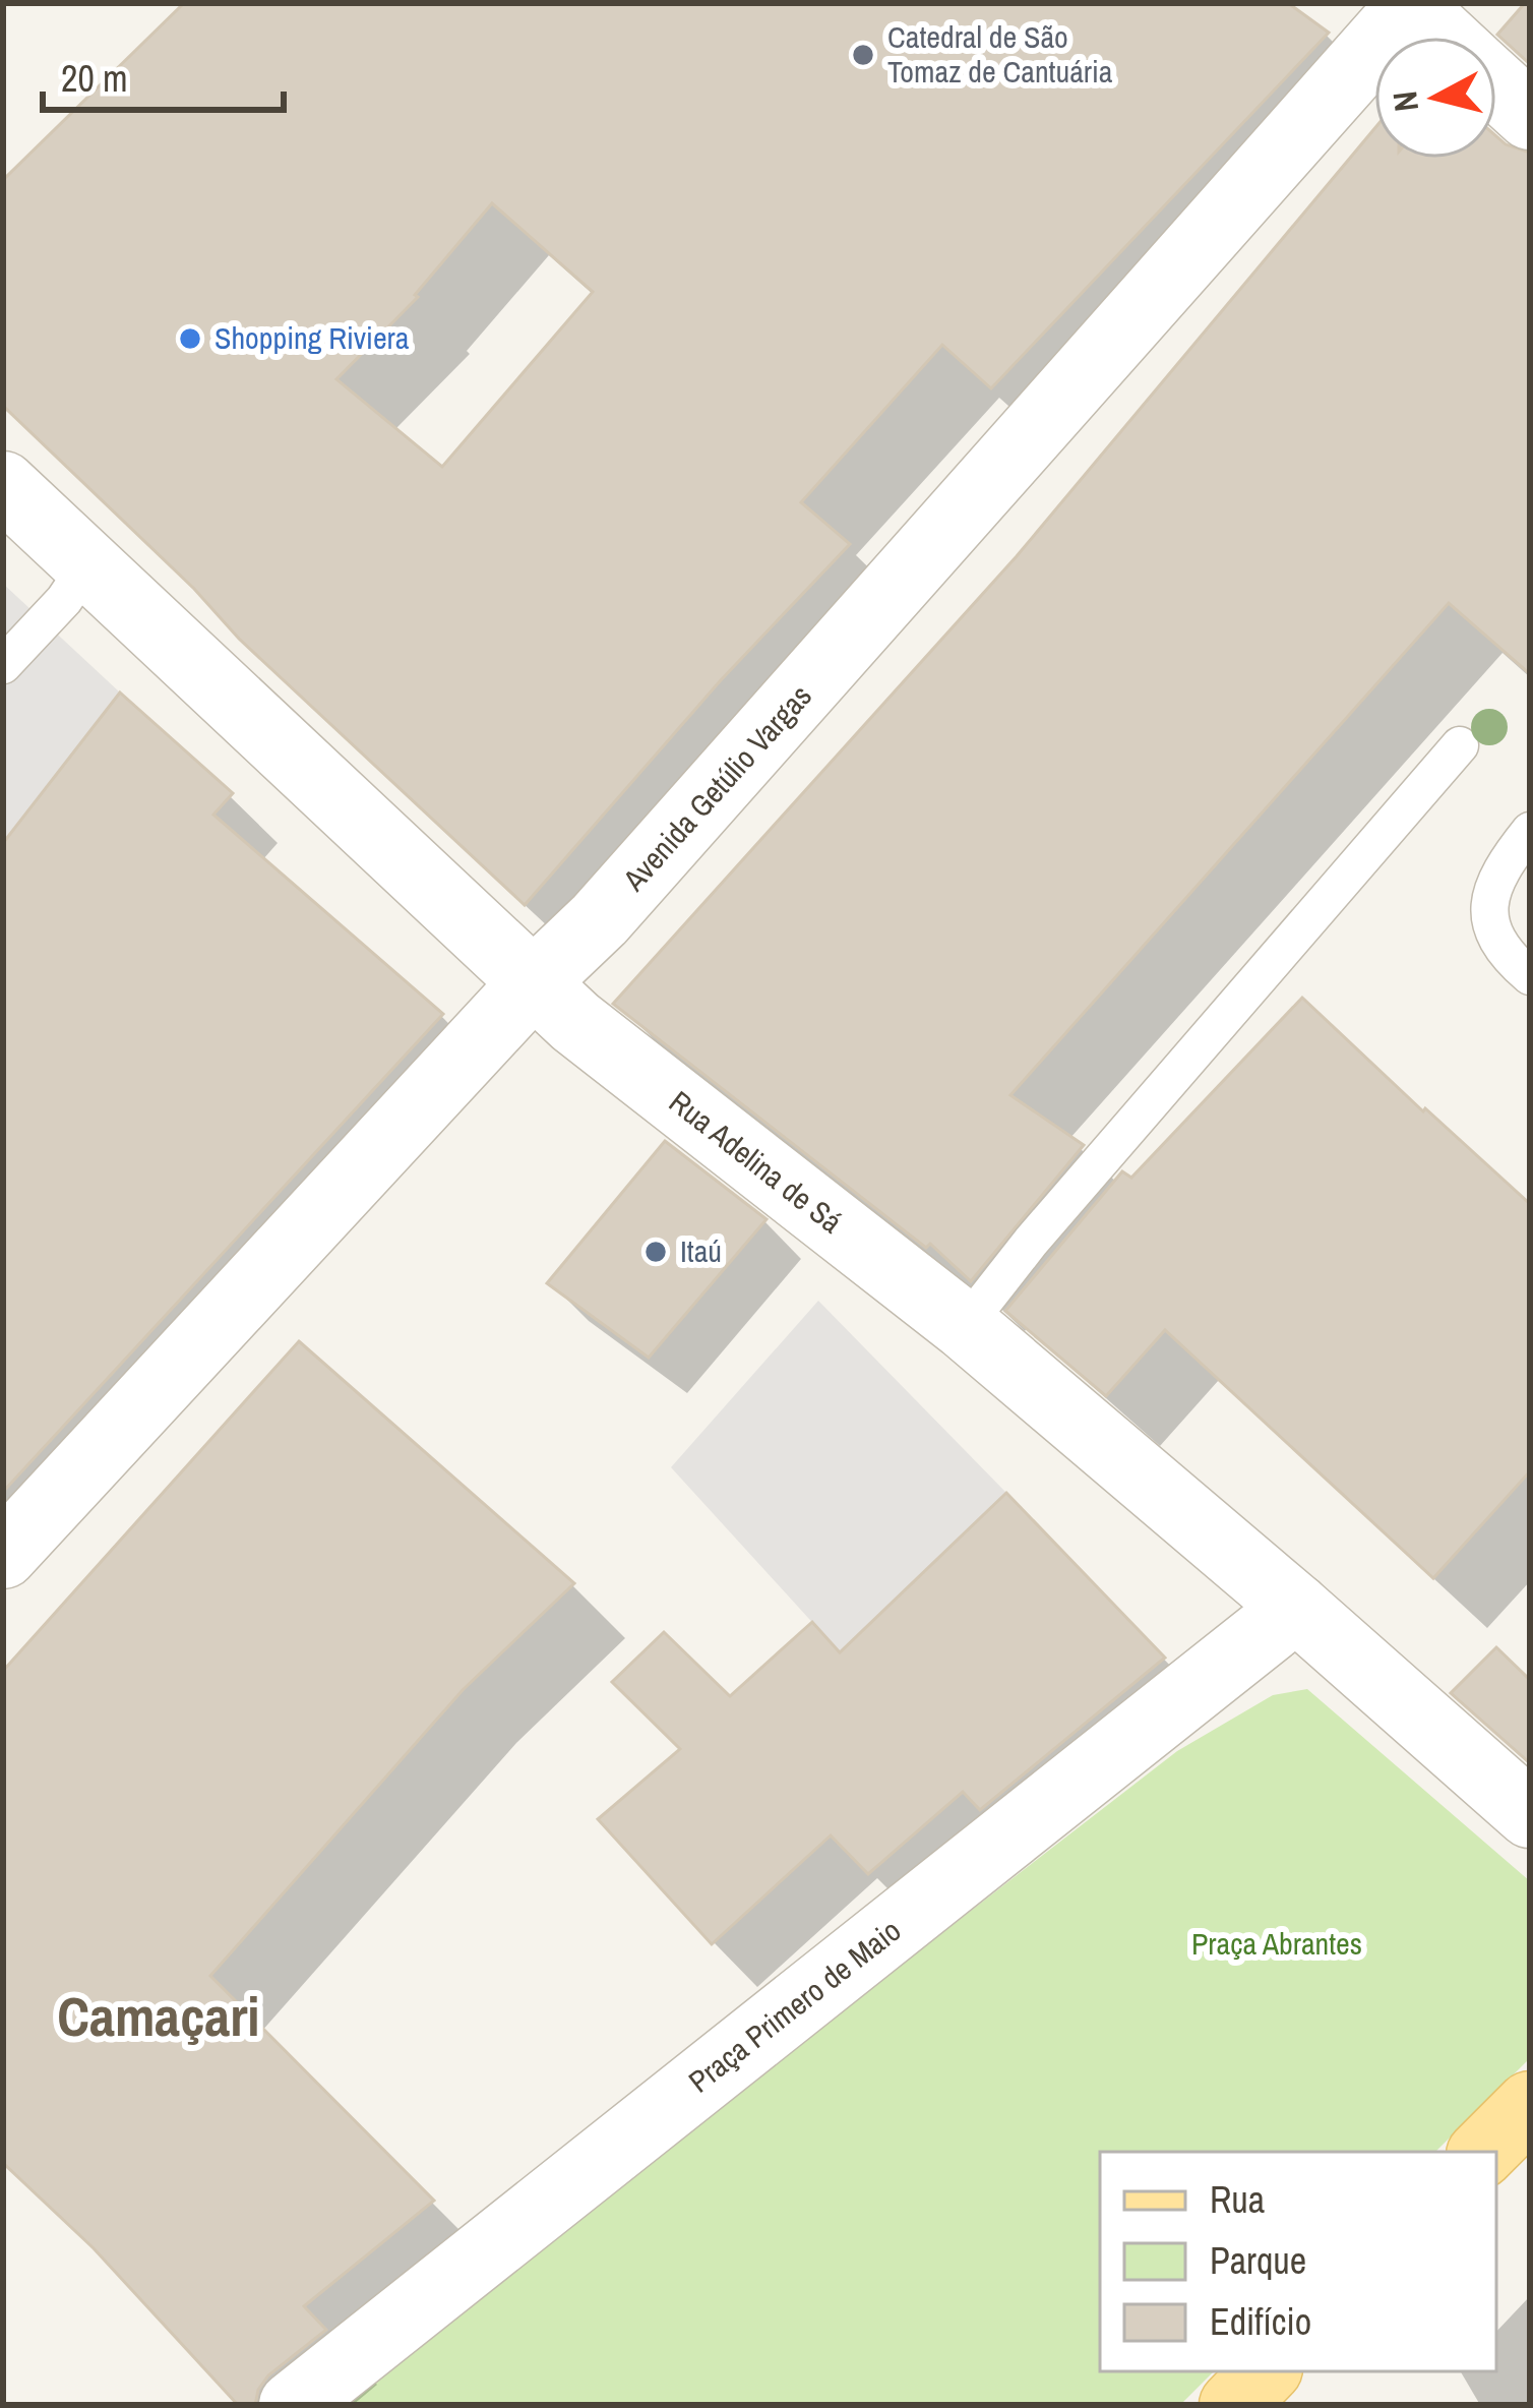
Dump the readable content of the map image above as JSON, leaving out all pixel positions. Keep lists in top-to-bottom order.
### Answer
{
  "streets": {
    "street": ["Avenida Getúlio Vargas", "Rua Adelina de Sá", "Praça Primero de Maio"]
  },
  "crossings": [
    ["Avenida Getúlio Vargas", "Rua Adelina de Sá"],
    ["Rua Adelina de Sá", "Praça Primero de Maio"]
  ],
  "districts": ["Camaçari"],
  "parks": ["Praça Abrantes"],
  "places": ["Catedral de São Tomaz de Cantuária", "Shopping Riviera", "Itaú"],
  "legend": ["Rua", "Parque", "Edifício"],
  "scale_bar": "20 m",
  "north": "left"
}
